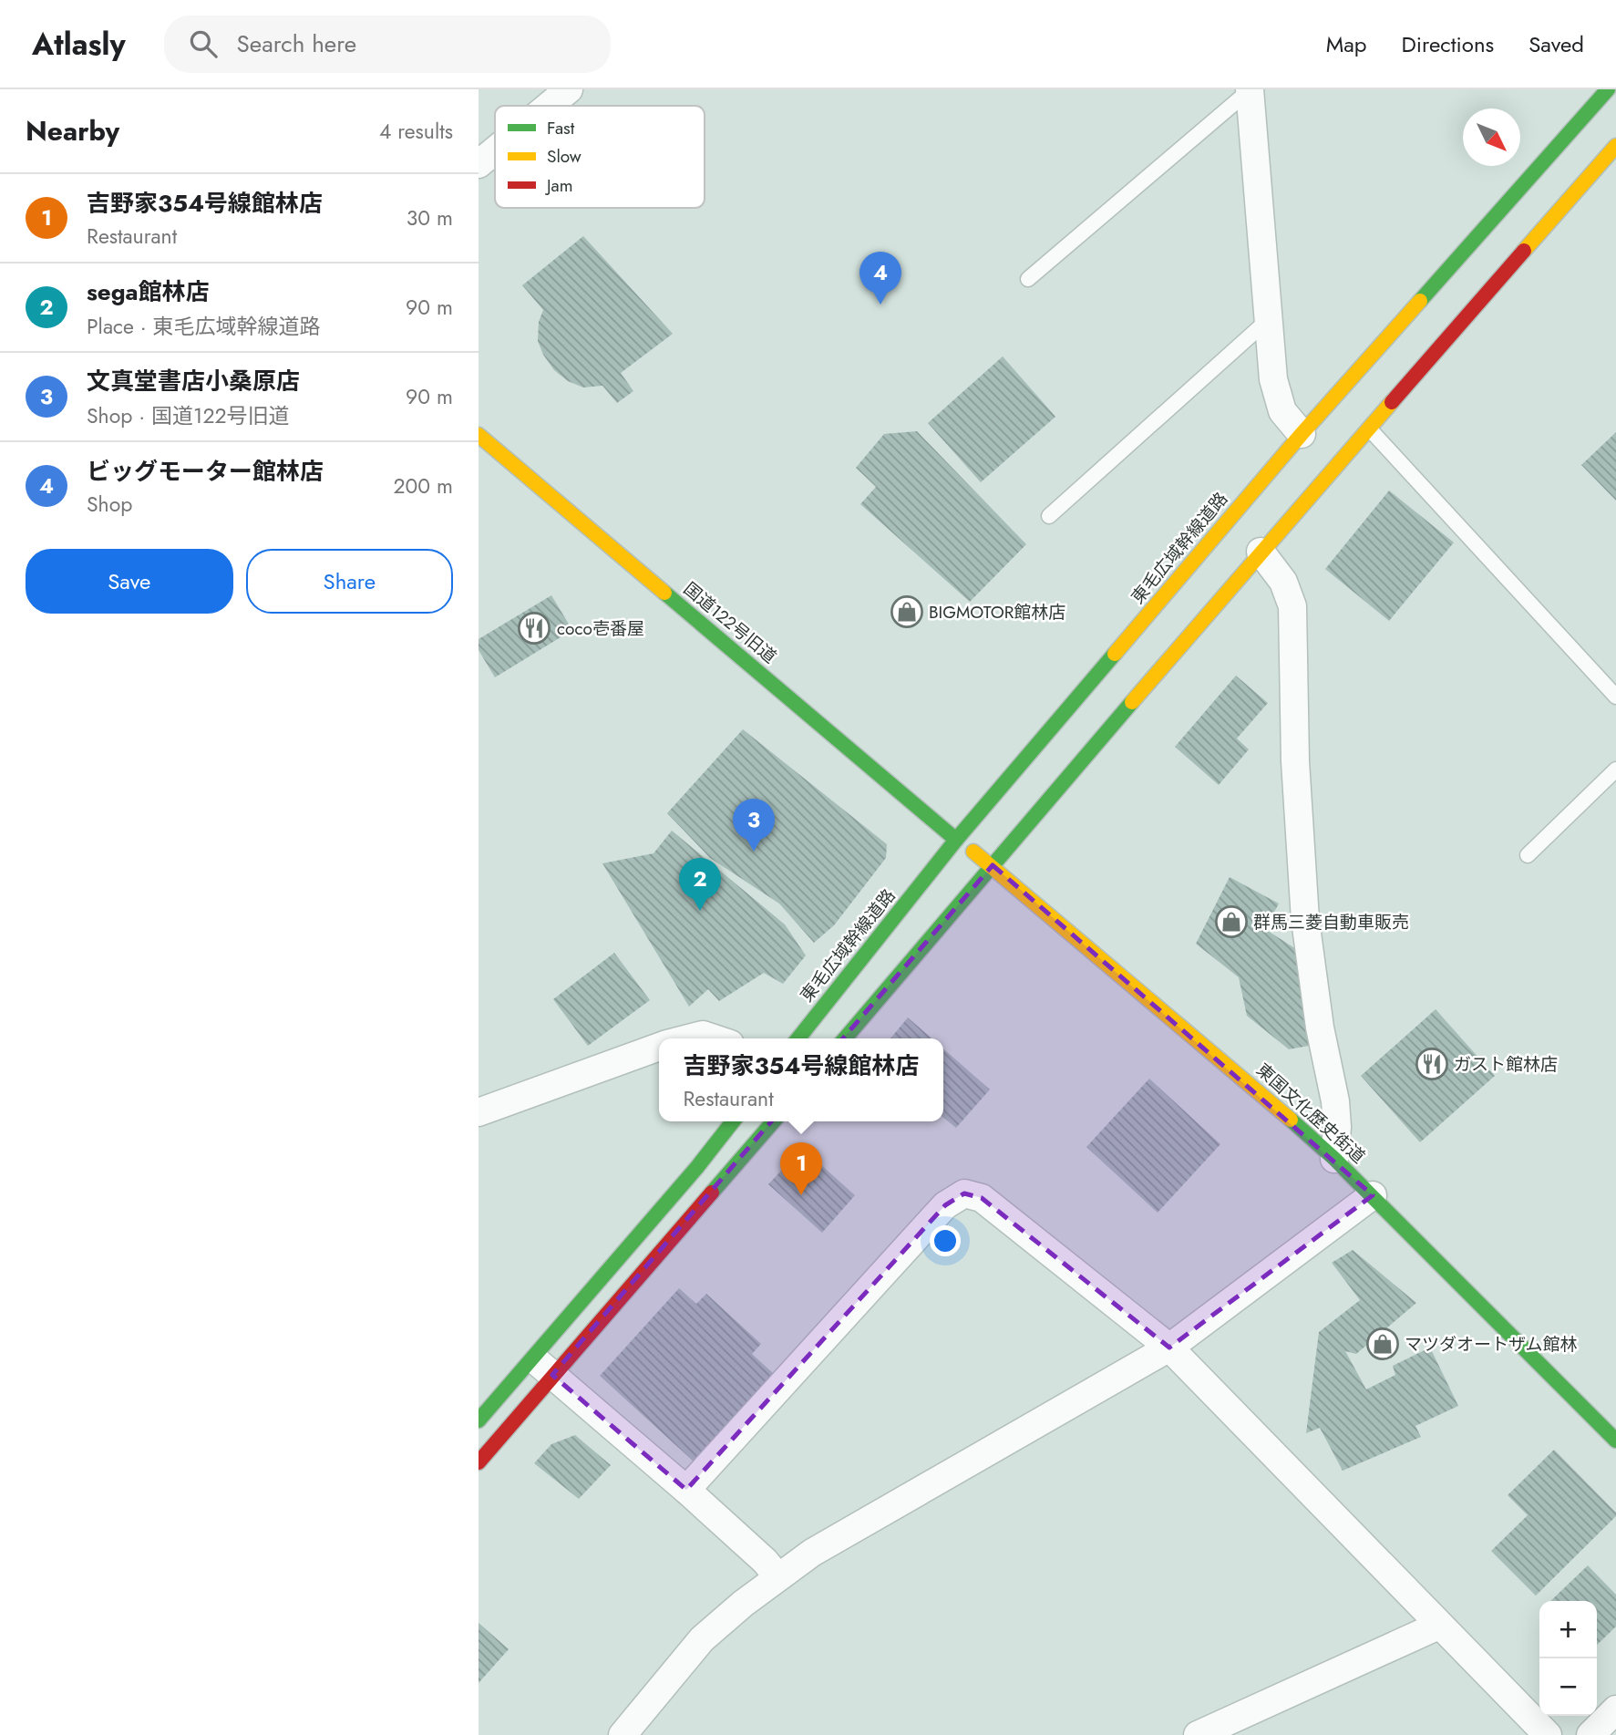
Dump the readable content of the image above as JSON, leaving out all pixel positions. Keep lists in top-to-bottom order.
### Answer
{
  "streets": {
    "main road": ["東毛広域幹線道路", "国道122号旧道", "東国文化歴史街道"]
  },
  "crossings": [
    ["東毛広域幹線道路", "国道122号旧道"],
    ["東毛広域幹線道路", "東国文化歴史街道"],
    ["国道122号旧道", "東国文化歴史街道"]
  ],
  "places": {
    "shop": ["BIGMOTOR館林店", "群馬三菱自動車販売", "マツダオートザム館林"],
    "restaurant": ["coco壱番屋", "ガスト館林店"]
  },
  "legend": ["Fast", "Slow", "Jam"],
  "north": "bottom right",
  "page": {
    "header": "Atlasly",
    "search": "Search here",
    "nav": ["Map", "Directions", "Saved"],
    "heading": ["Nearby", "4 results"],
    "list": [
      {
        "mark": "1",
        "name": "吉野家354号線館林店",
        "note": "Restaurant",
        "value": "30 m"
      },
      {
        "mark": "2",
        "name": "sega館林店",
        "note": "Place · 東毛広域幹線道路",
        "value": "90 m"
      },
      {
        "mark": "3",
        "name": "文真堂書店小桑原店",
        "note": "Shop · 国道122号旧道",
        "value": "90 m"
      },
      {
        "mark": "4",
        "name": "ビッグモーター館林店",
        "note": "Shop",
        "value": "200 m"
      }
    ],
    "pins": [
      "4",
      "3",
      "2",
      "1"
    ],
    "buttons": ["Save", "Share"],
    "popup": ["吉野家354号線館林店", "Restaurant"],
    "map_buttons": ["+", "−"]
  }
}
